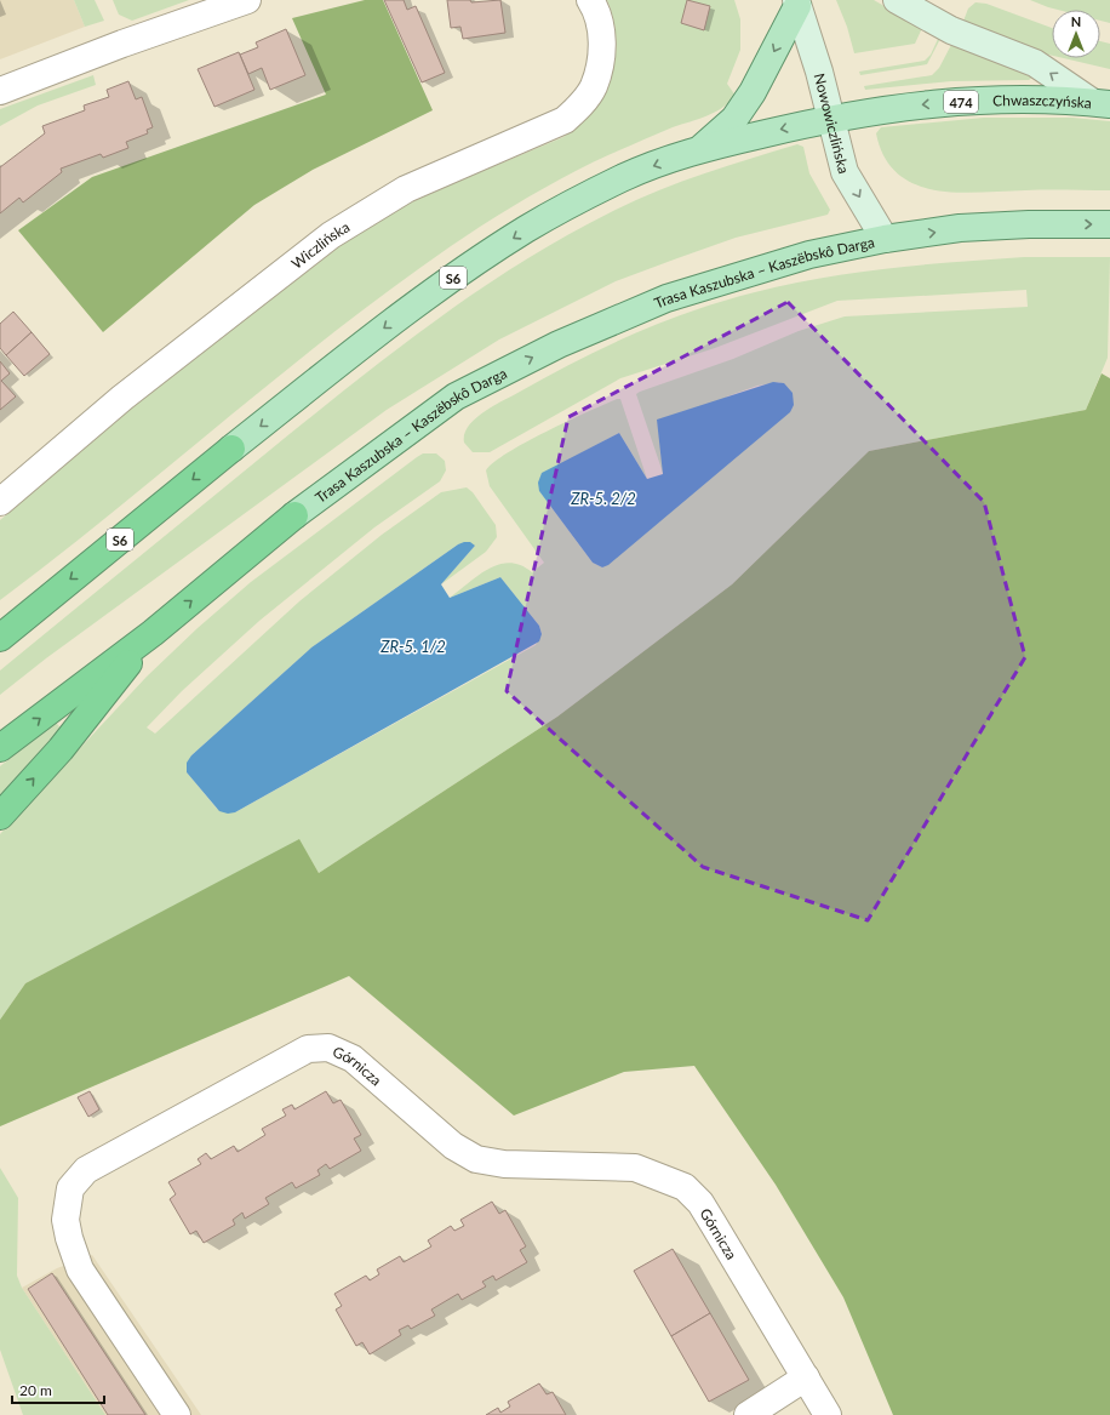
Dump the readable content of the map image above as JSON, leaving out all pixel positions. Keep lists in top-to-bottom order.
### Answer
{
  "streets": {
    "highway": ["Trasa Kaszubska – Kaszëbskô Darga", "S6"],
    "main road": ["474", "Chwaszczyńska", "Nowowiczlińska"],
    "street": ["Wiczlińska", "Górnicza"]
  },
  "crossings": [
    ["Chwaszczyńska", "Nowowiczlińska"],
    ["Chwaszczyńska", "S6"],
    ["Nowowiczlińska", "Trasa Kaszubska – Kaszëbskô Darga"],
    ["Nowowiczlińska", "S6"]
  ],
  "one_way": ["Nowowiczlińska"],
  "water": ["ZR-5. 2/2", "ZR-5. 1/2"],
  "scale_bar": "20 m",
  "north": "top"
}
